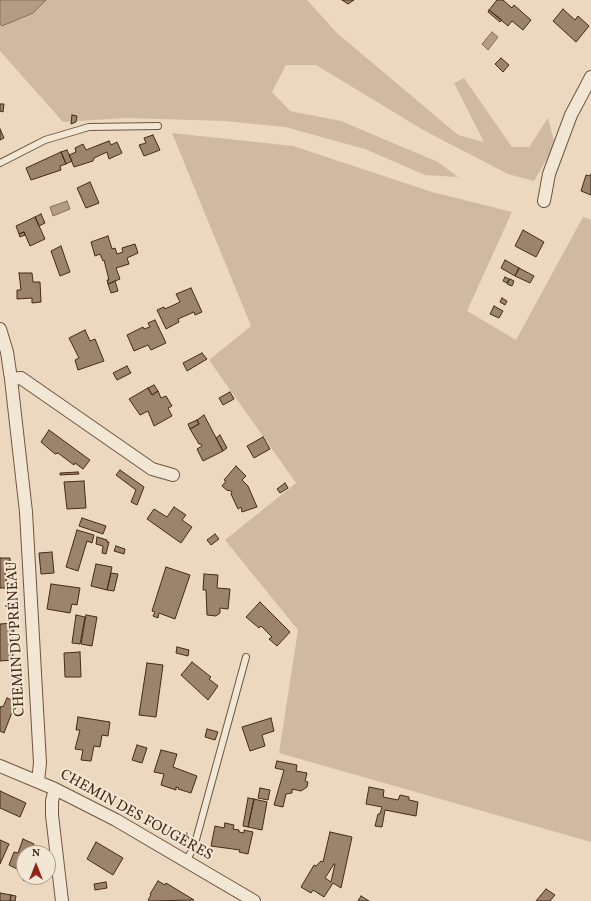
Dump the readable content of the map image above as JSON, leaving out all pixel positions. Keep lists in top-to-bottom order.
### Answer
{
  "streets": {
    "street": ["CHEMIN DU PRÉNEAU", "CHEMIN DES FOUGÈRES"]
  },
  "crossings": [
    ["CHEMIN DU PRÉNEAU", "CHEMIN DES FOUGÈRES"]
  ],
  "north": "top"
}
